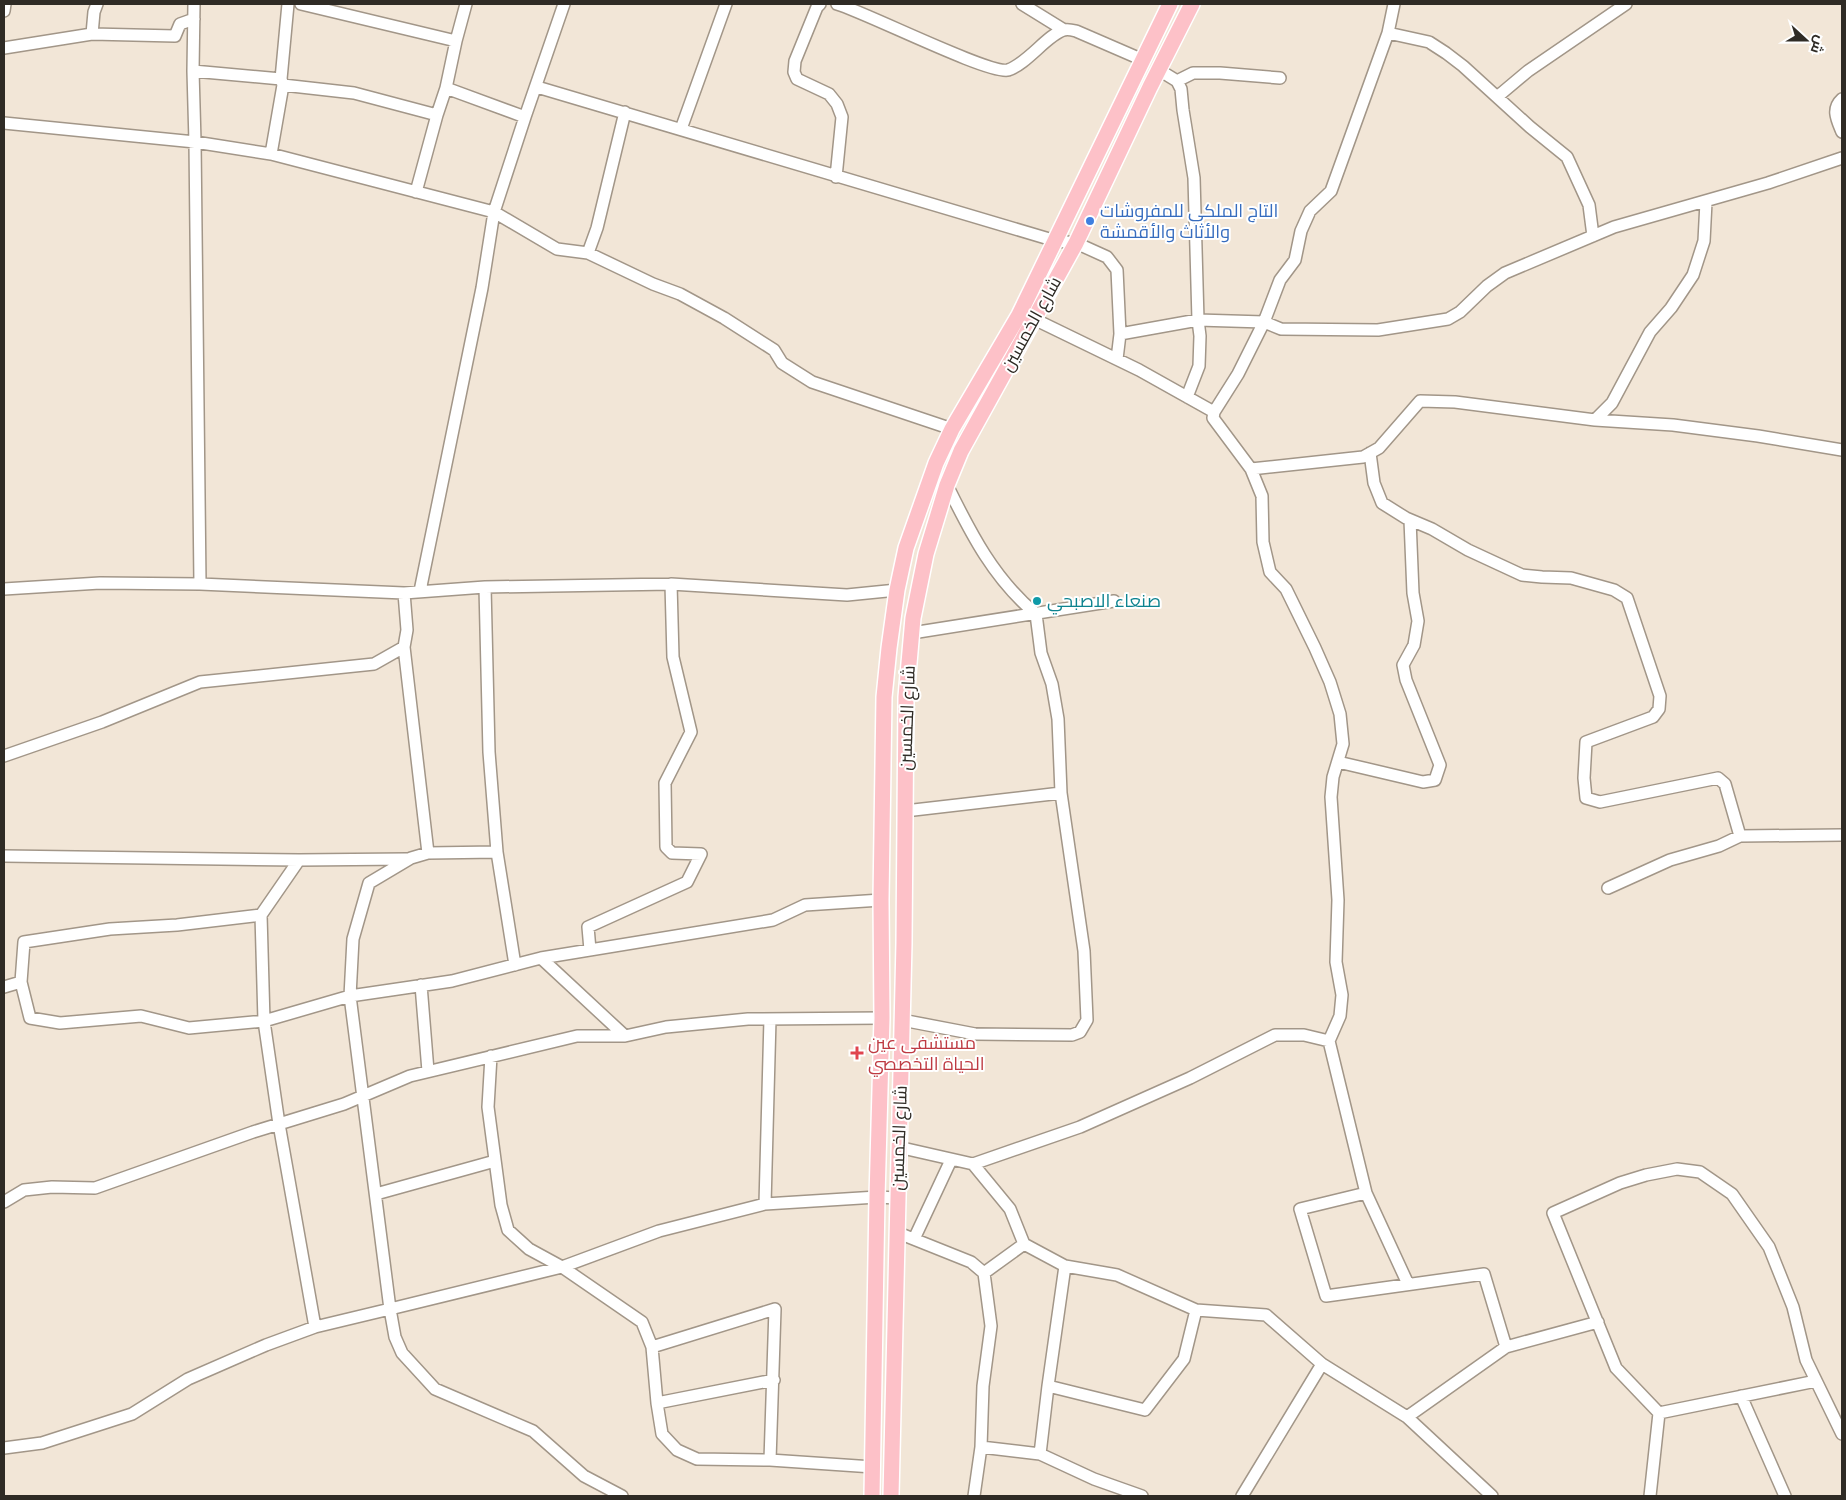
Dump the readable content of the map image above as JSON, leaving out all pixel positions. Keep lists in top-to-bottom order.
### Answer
{
  "streets": {
    "main road": ["شارع الخمسين"]
  },
  "places": {
    "other": ["التاج الملكي للمفروشات والأثاث والأقمشة", "صنعاء الاصبحي"],
    "health": ["مستشفى عين الحياة التخصصي"]
  },
  "north": "right"
}
